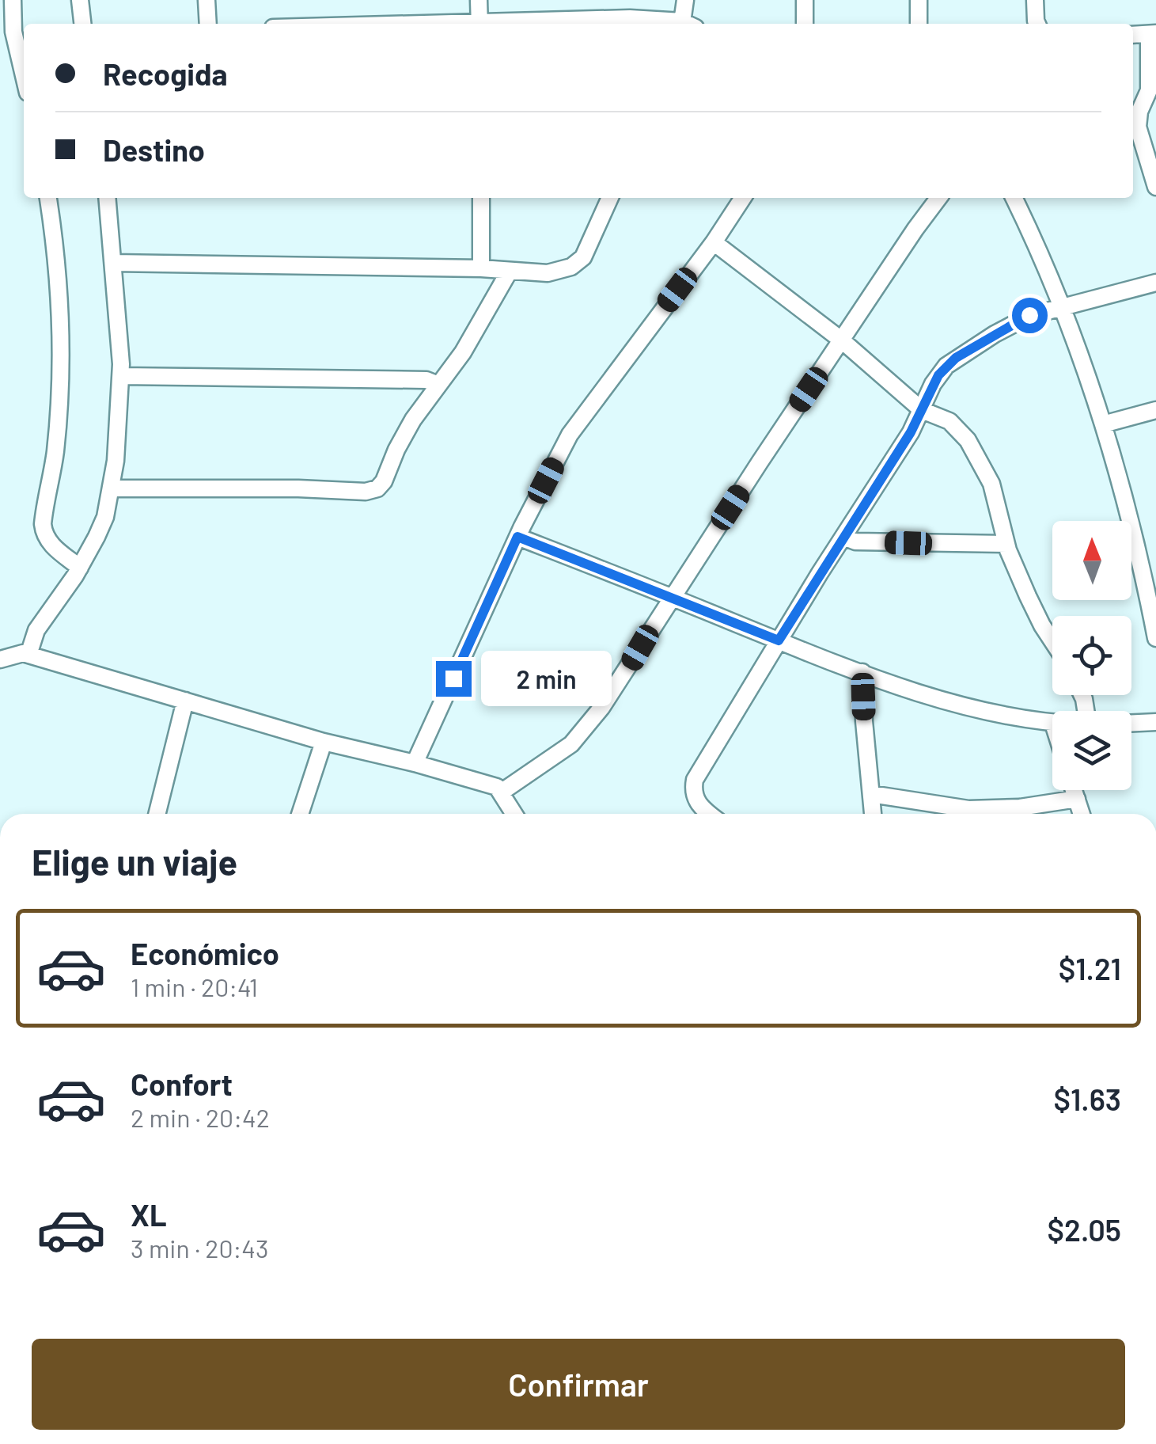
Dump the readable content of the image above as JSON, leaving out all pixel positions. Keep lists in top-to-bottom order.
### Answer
{
  "north": "top",
  "page": {
    "banner": ["Recogida", "Destino"],
    "bubble": "2 min",
    "heading": "Elige un viaje",
    "list": [
      {
        "name": "Económico",
        "note": "1 min · 20:41",
        "value": "$1.21"
      },
      {
        "name": "Confort",
        "note": "2 min · 20:42",
        "value": "$1.63"
      },
      {
        "name": "XL",
        "note": "3 min · 20:43",
        "value": "$2.05"
      }
    ],
    "buttons": "Confirmar"
  }
}
